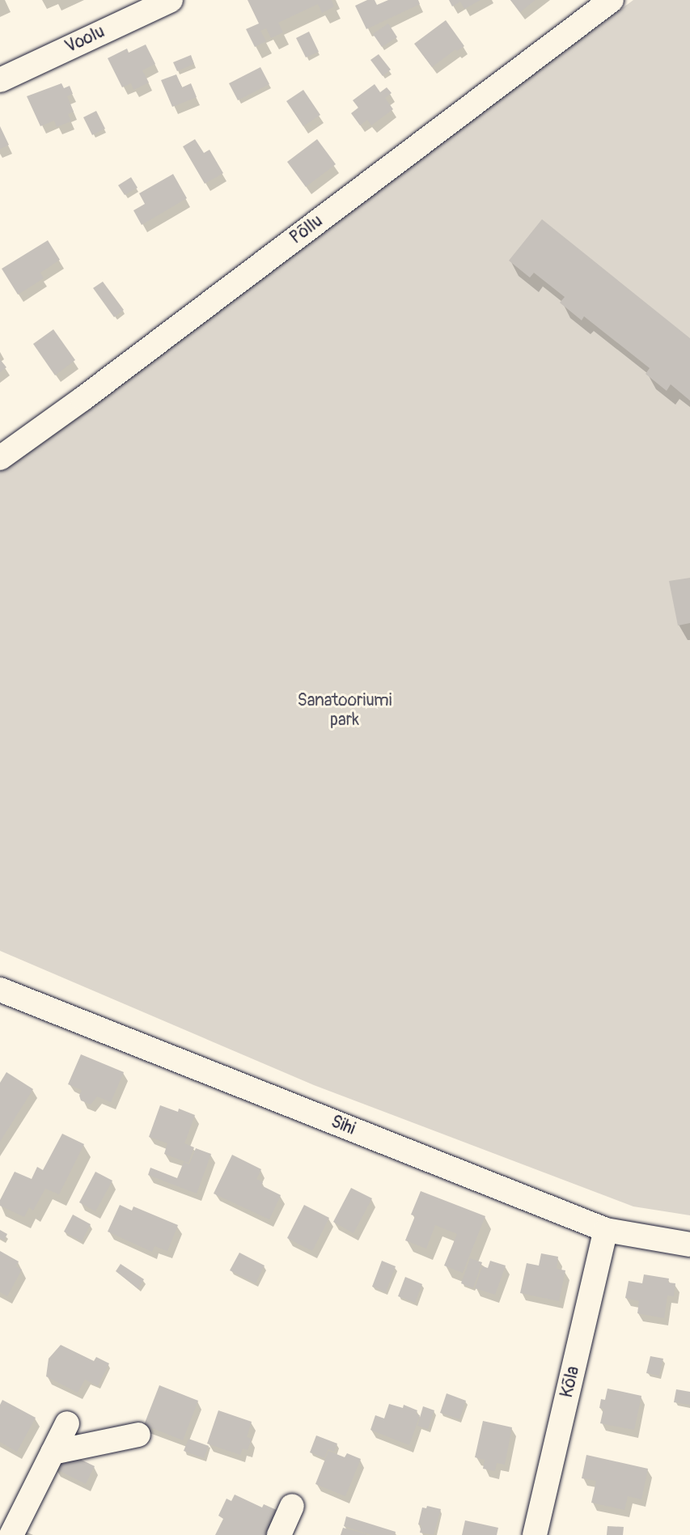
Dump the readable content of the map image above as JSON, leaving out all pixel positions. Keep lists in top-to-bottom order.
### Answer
{
  "streets": {
    "street": [
      "Voolu",
      "Põllu",
      "Sihi",
      "Kõla"
    ]
  },
  "crossings": [
    ["Sihi", "Kõla"]
  ],
  "parks": ["Sanatooriumi park"]
}
